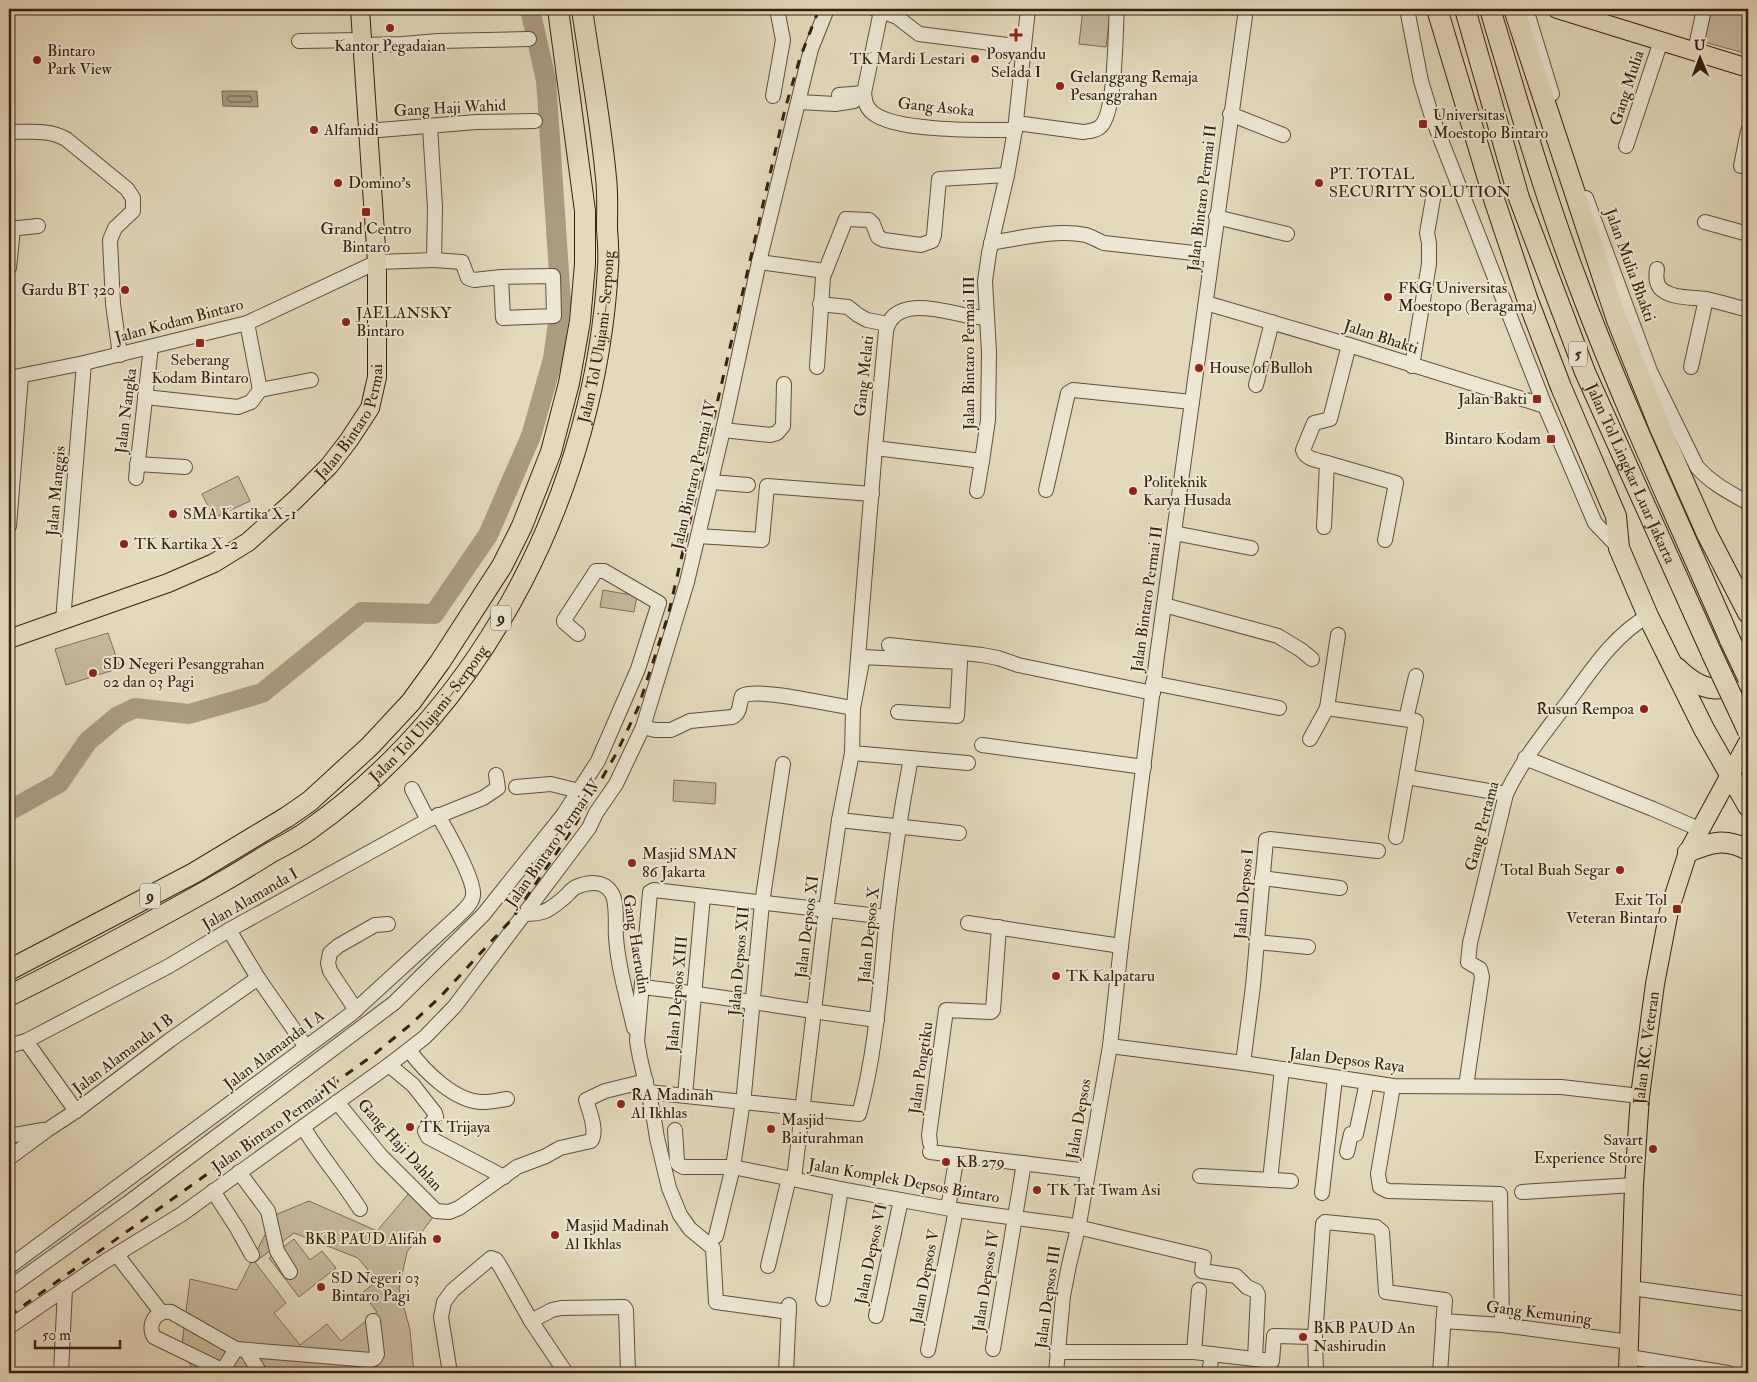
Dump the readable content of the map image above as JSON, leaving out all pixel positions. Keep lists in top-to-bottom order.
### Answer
{
  "streets": {
    "highway": [
      "Jalan Tol Ulujami–Serpong",
      "5",
      "Jalan Tol Lingkar Luar Jakarta",
      "9"
    ],
    "main road": ["Jalan Bintaro Permai", "Jalan RC. Veteran"],
    "street": [
      "Gang Mulia",
      "Gang Asoka",
      "Gang Haji Wahid",
      "Jalan Bintaro Permai II",
      "Jalan Mulia Bhakti",
      "Jalan Kodam Bintaro",
      "Jalan Bhakti",
      "Jalan Bintaro Permai III",
      "Gang Melati",
      "Jalan Nangka",
      "Jalan Bintaro Permai IV",
      "Jalan Manggis",
      "Gang Pertama",
      "Jalan Depsos I",
      "Jalan Alamanda I",
      "Jalan Depsos XI",
      "Jalan Depsos X",
      "Gang Haerudin",
      "Jalan Depsos XII",
      "Jalan Depsos XIII",
      "Jalan Alamanda I A",
      "Jalan Alamanda I B",
      "Jalan Depsos Raya",
      "Jalan Pongtiku",
      "Jalan Depsos",
      "Gang Haji Dahlan",
      "Jalan Komplek Depsos Bintaro",
      "Jalan Depsos VI",
      "Jalan Depsos V",
      "Jalan Depsos IV",
      "Jalan Depsos III",
      "Gang Kemuning"
    ]
  },
  "crossings": [
    ["Gang Asoka", "Jalan Bintaro Permai III"],
    ["Gang Haji Wahid", "Jalan Bintaro Permai"],
    ["Jalan Bintaro Permai II", "Jalan Bhakti"],
    ["Jalan Bintaro Permai II", "Jalan Depsos Raya"],
    ["Jalan Bintaro Permai II", "Jalan Depsos"],
    ["Jalan Kodam Bintaro", "Jalan Nangka"],
    ["Jalan Kodam Bintaro", "Jalan Bintaro Permai"],
    ["Jalan Kodam Bintaro", "Jalan Manggis"],
    ["Jalan Bintaro Permai III", "Gang Melati"],
    ["Jalan Bintaro Permai", "Jalan Manggis"],
    ["Jalan Bintaro Permai IV", "Gang Haerudin"],
    ["Jalan Bintaro Permai IV", "Gang Haji Dahlan"],
    ["Gang Pertama", "Jalan Depsos Raya"],
    ["Jalan Depsos I", "Jalan Depsos Raya"],
    ["Jalan Alamanda I", "Jalan Alamanda I A"],
    ["Jalan Depsos XI", "Jalan Depsos X"],
    ["Jalan Depsos XI", "Jalan Komplek Depsos Bintaro"],
    ["Jalan Depsos XII", "Jalan Komplek Depsos Bintaro"],
    ["Jalan RC. Veteran", "Jalan Depsos Raya"],
    ["Jalan RC. Veteran", "Gang Kemuning"],
    ["Jalan Depsos Raya", "Jalan Depsos"],
    ["Jalan Pongtiku", "Jalan Depsos V"],
    ["Jalan Depsos", "Jalan Komplek Depsos Bintaro"],
    ["Jalan Depsos", "Jalan Depsos III"],
    ["Jalan Komplek Depsos Bintaro", "Jalan Depsos VI"],
    ["Jalan Komplek Depsos Bintaro", "Jalan Depsos V"],
    ["Jalan Komplek Depsos Bintaro", "Jalan Depsos IV"],
    ["Jalan Komplek Depsos Bintaro", "Jalan Depsos III"]
  ],
  "places": {
    "other": [
      "Kantor Pegadaian",
      "TK Mardi Lestari",
      "Bintaro Park View",
      "Gelanggang Remaja Pesanggrahan",
      "Alfamidi",
      "Domino's",
      "PT. TOTAL SECURITY SOLUTION",
      "Gardu BT 320",
      "FKG Universitas Moestopo (Beragama)",
      "JAELANSKY Bintaro",
      "House of Bulloh",
      "Politeknik Karya Husada",
      "SMA Kartika X-1",
      "TK Kartika X-2",
      "SD Negeri Pesanggrahan 02 dan 03 Pagi",
      "Rusun Rempoa",
      "Masjid SMAN 86 Jakarta",
      "Total Buah Segar",
      "TK Kalpataru",
      "RA Madinah Al Ikhlas",
      "TK Trijaya",
      "Masjid Baiturahman",
      "Savart Experience Store",
      "KB 279",
      "TK Tat Twam Asi",
      "Masjid Madinah Al Ikhlas",
      "BKB PAUD Alifah",
      "SD Negeri 03 Bintaro Pagi",
      "BKB PAUD An Nashirudin"
    ],
    "health": ["Posyandu Selada I"],
    "transit": [
      "Universitas Moestopo Bintaro",
      "Grand Centro Bintaro",
      "Seberang Kodam Bintaro",
      "Jalan Bakti",
      "Bintaro Kodam",
      "Exit Tol Veteran Bintaro"
    ]
  },
  "scale_bar": "50 m",
  "north": "top"
}
